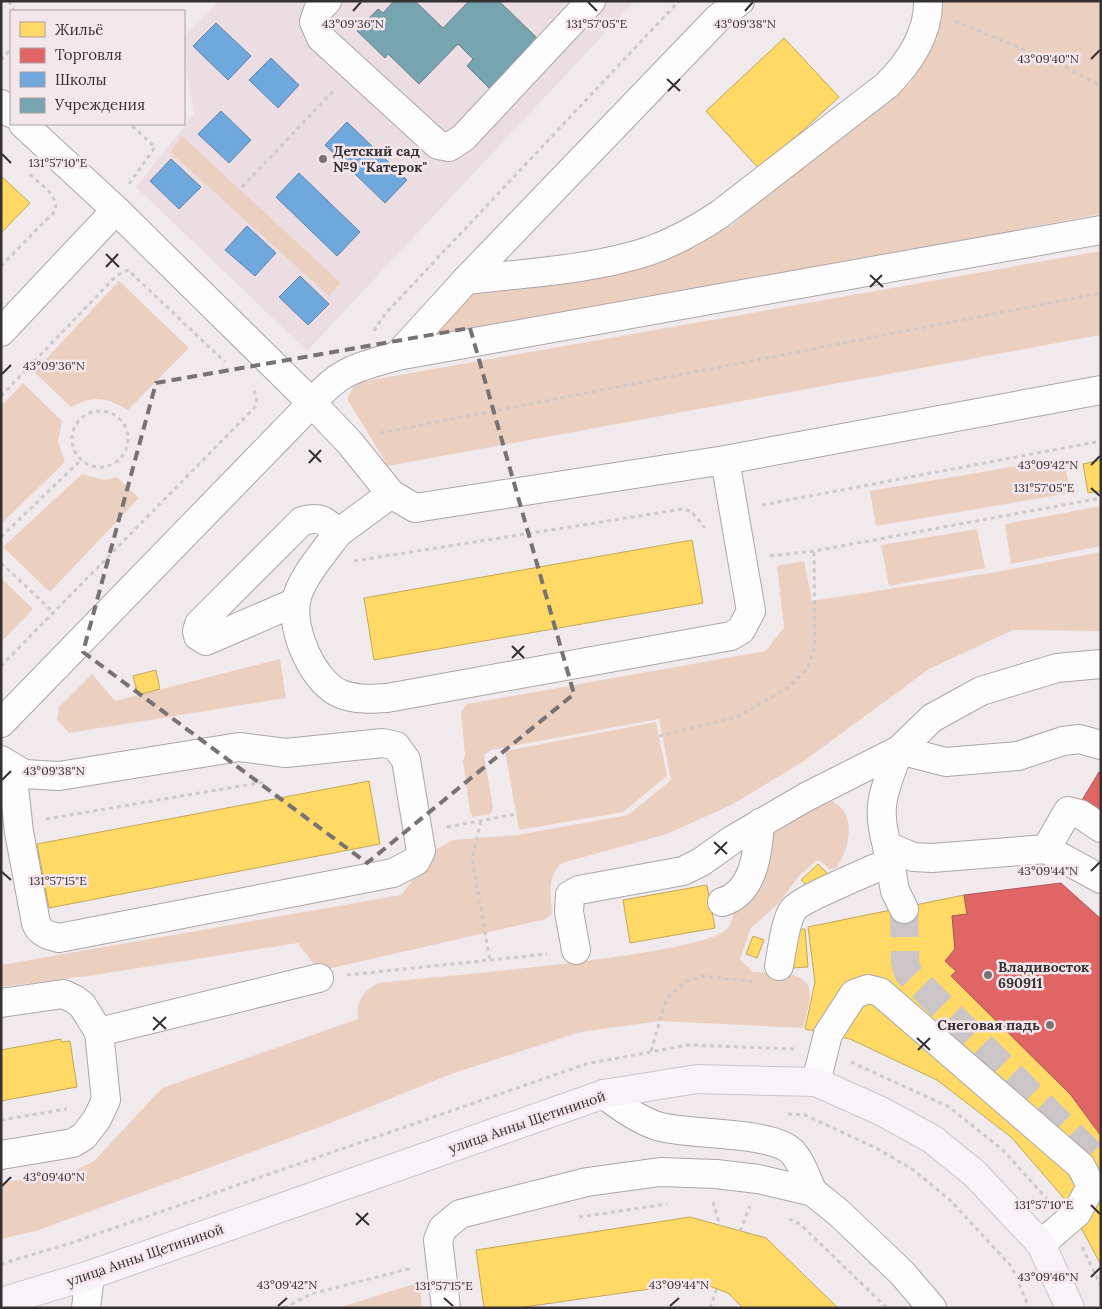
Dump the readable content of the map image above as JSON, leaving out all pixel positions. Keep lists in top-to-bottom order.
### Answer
{
  "streets": {
    "main road": ["улица Анны Щетининой"]
  },
  "places": ["Детский сад №9 \"Катерок\"", "Владивосток 690911", "Снеговая падь"],
  "legend": [
    "Жильё",
    "Торговля",
    "Школы",
    "Учреждения"
  ],
  "coordinates": [
    "131°57'05\"E",
    "43°09'36\"N",
    "43°09'38\"N",
    "43°09'40\"N",
    "131°57'10\"E",
    "43°09'42\"N",
    "43°09'44\"N",
    "131°57'15\"E",
    "43°09'46\"N"
  ]
}
